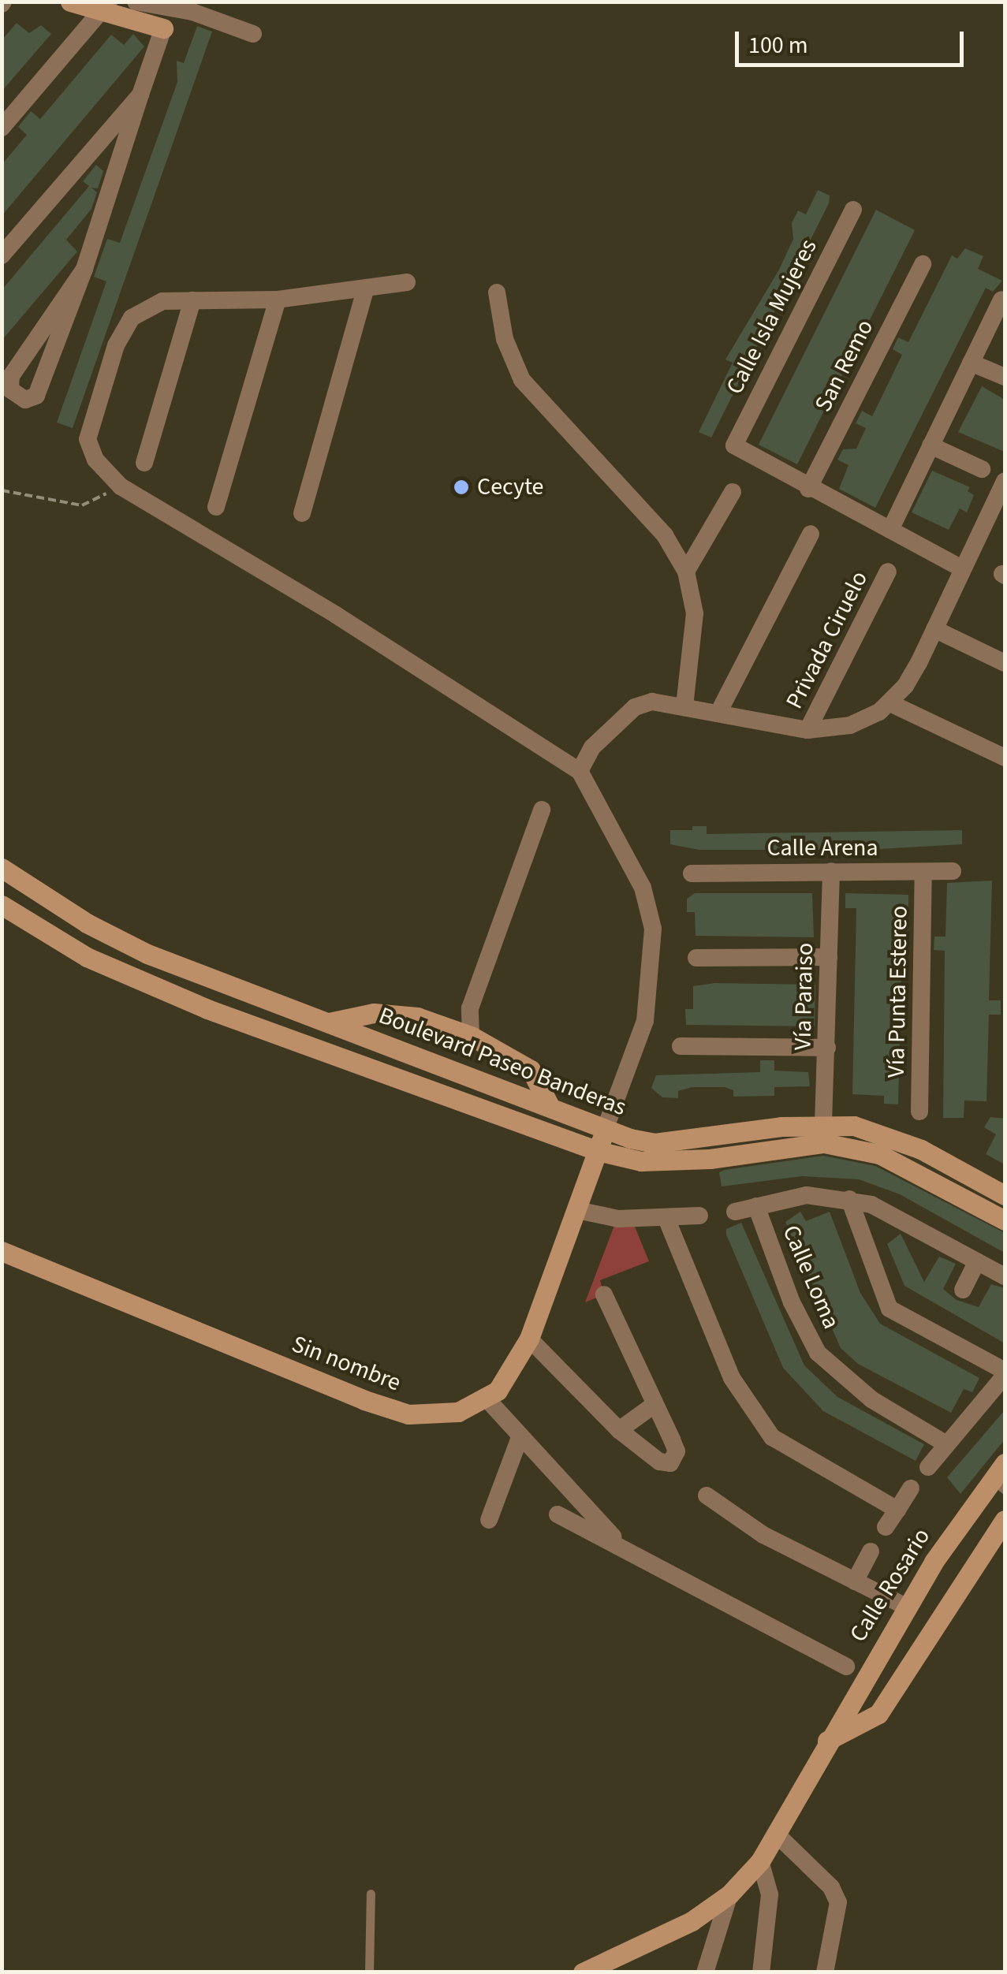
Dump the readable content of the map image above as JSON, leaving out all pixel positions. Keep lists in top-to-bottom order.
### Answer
{
  "streets": {
    "main road": ["Boulevard Paseo Banderas", "Sin nombre", "Calle Rosario"],
    "street": [
      "Calle Isla Mujeres",
      "San Remo",
      "Privada Ciruelo",
      "Calle Arena",
      "Vía Punta Estereo",
      "Vía Paraiso",
      "Calle Loma"
    ]
  },
  "crossings": [
    ["Calle Isla Mujeres", "San Remo"],
    ["Calle Arena", "Vía Punta Estereo"],
    ["Calle Arena", "Vía Paraiso"],
    ["Vía Paraiso", "Boulevard Paseo Banderas"],
    ["Boulevard Paseo Banderas", "Sin nombre"]
  ],
  "places": ["Cecyte"],
  "scale_bar": "100 m"
}
